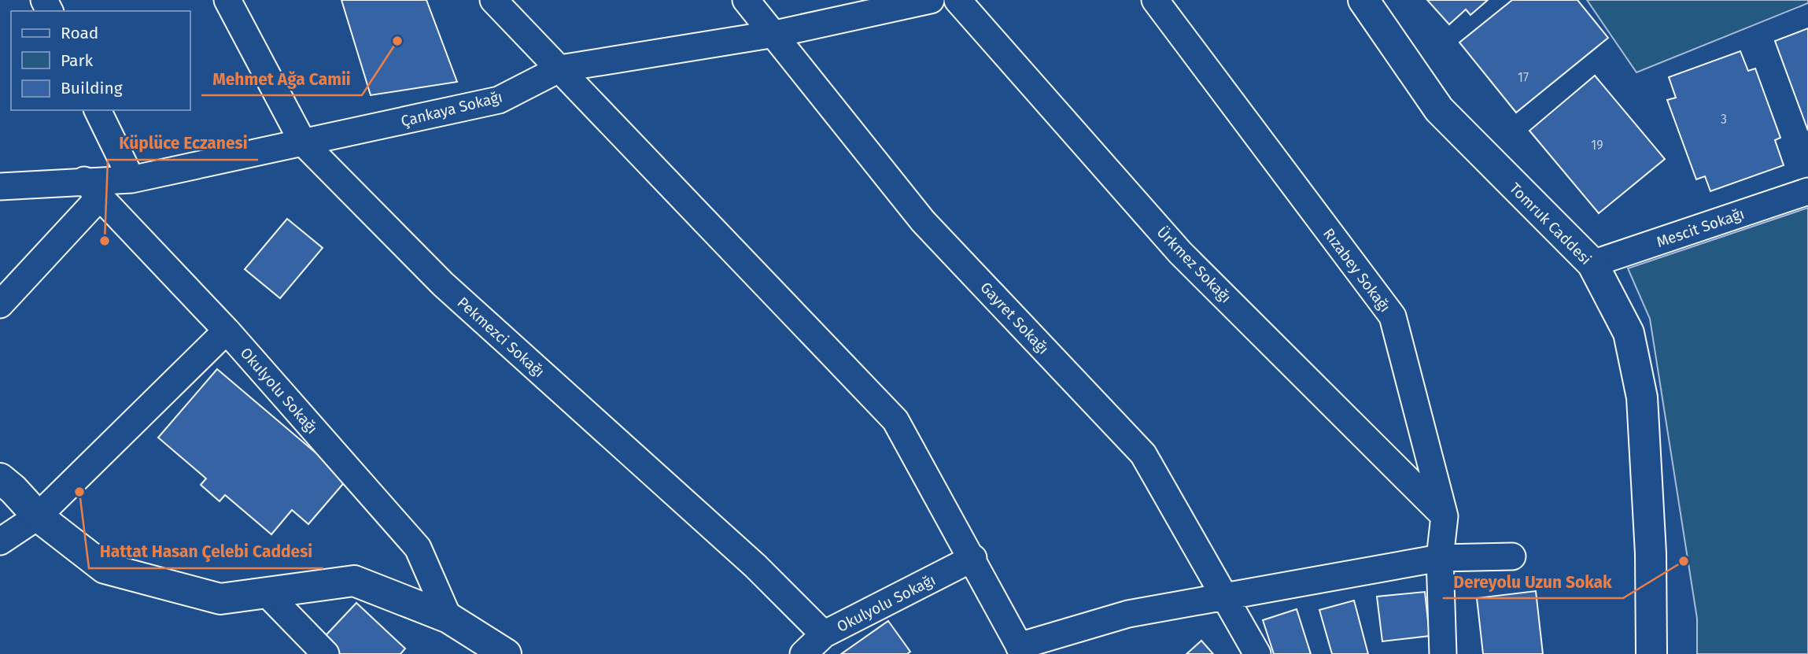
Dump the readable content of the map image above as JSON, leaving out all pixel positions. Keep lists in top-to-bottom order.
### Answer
{
  "streets": {
    "main road": ["Tomruk Caddesi"],
    "street": [
      "Çankaya Sokağı",
      "Mescit Sokağı",
      "Ürkmez Sokağı",
      "Rızabey Sokağı",
      "Gayret Sokağı",
      "Pekmezci Sokağı",
      "Okulyolu Sokağı"
    ]
  },
  "crossings": [
    ["Çankaya Sokağı", "Gayret Sokağı"],
    ["Çankaya Sokağı", "Pekmezci Sokağı"],
    ["Çankaya Sokağı", "Okulyolu Sokağı"],
    ["Tomruk Caddesi", "Mescit Sokağı"],
    ["Ürkmez Sokağı", "Rızabey Sokağı"],
    ["Pekmezci Sokağı", "Okulyolu Sokağı"]
  ],
  "places": [
    "Mehmet Ağa Camii",
    "Küplüce Eczanesi",
    "Hattat Hasan Çelebi Caddesi",
    "Dereyolu Uzun Sokak"
  ],
  "house_numbers": ["17", "3", "19"],
  "legend": ["Road", "Park", "Building"]
}
